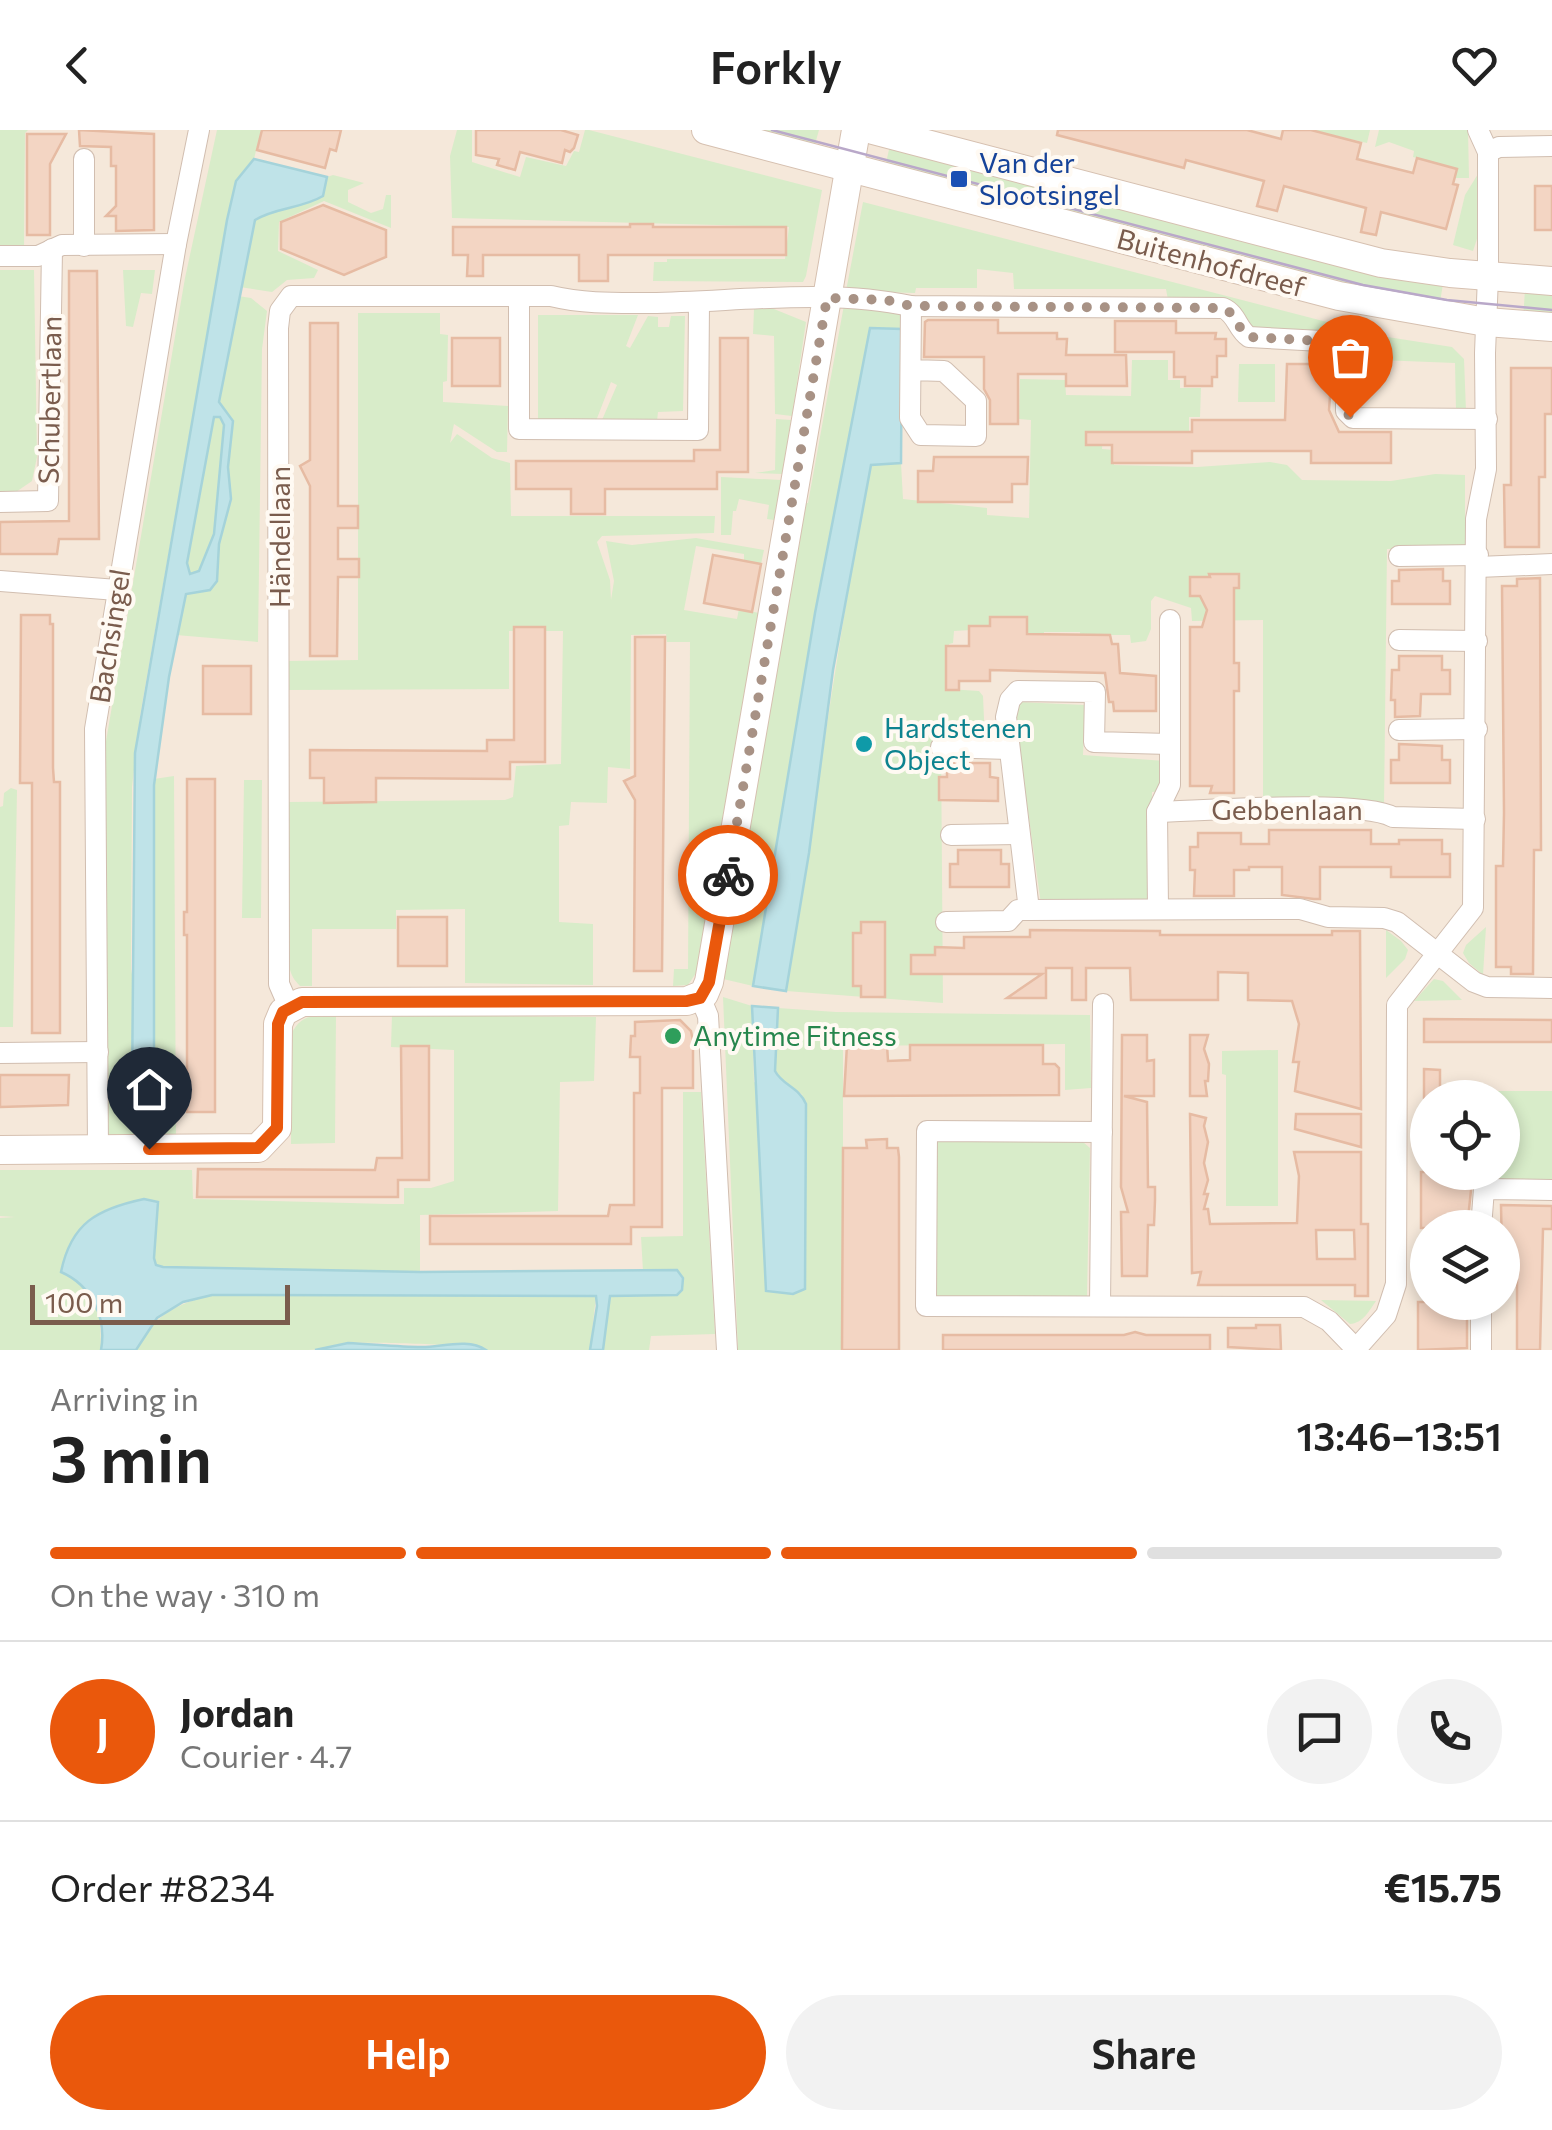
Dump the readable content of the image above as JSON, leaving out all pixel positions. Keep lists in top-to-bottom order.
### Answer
{
  "streets": {
    "street": [
      "Buitenhofdreef",
      "Schubertlaan",
      "Händellaan",
      "Bachsingel",
      "Gebbenlaan"
    ]
  },
  "places": {
    "transit": ["Van der Slootsingel"],
    "other": ["Hardstenen Object", "Anytime Fitness"]
  },
  "scale_bar": "100 m",
  "page": {
    "header": "Forkly",
    "scale": "100 m",
    "heading": ["3 min", "Arriving in", "13:46–13:51"],
    "panel": [
      "Jordan",
      "Courier · 4.7",
      "Order #8234",
      "€15.75"
    ],
    "bar": "On the way · 310 m",
    "round": "J",
    "buttons": ["Help", "Share"]
  }
}
